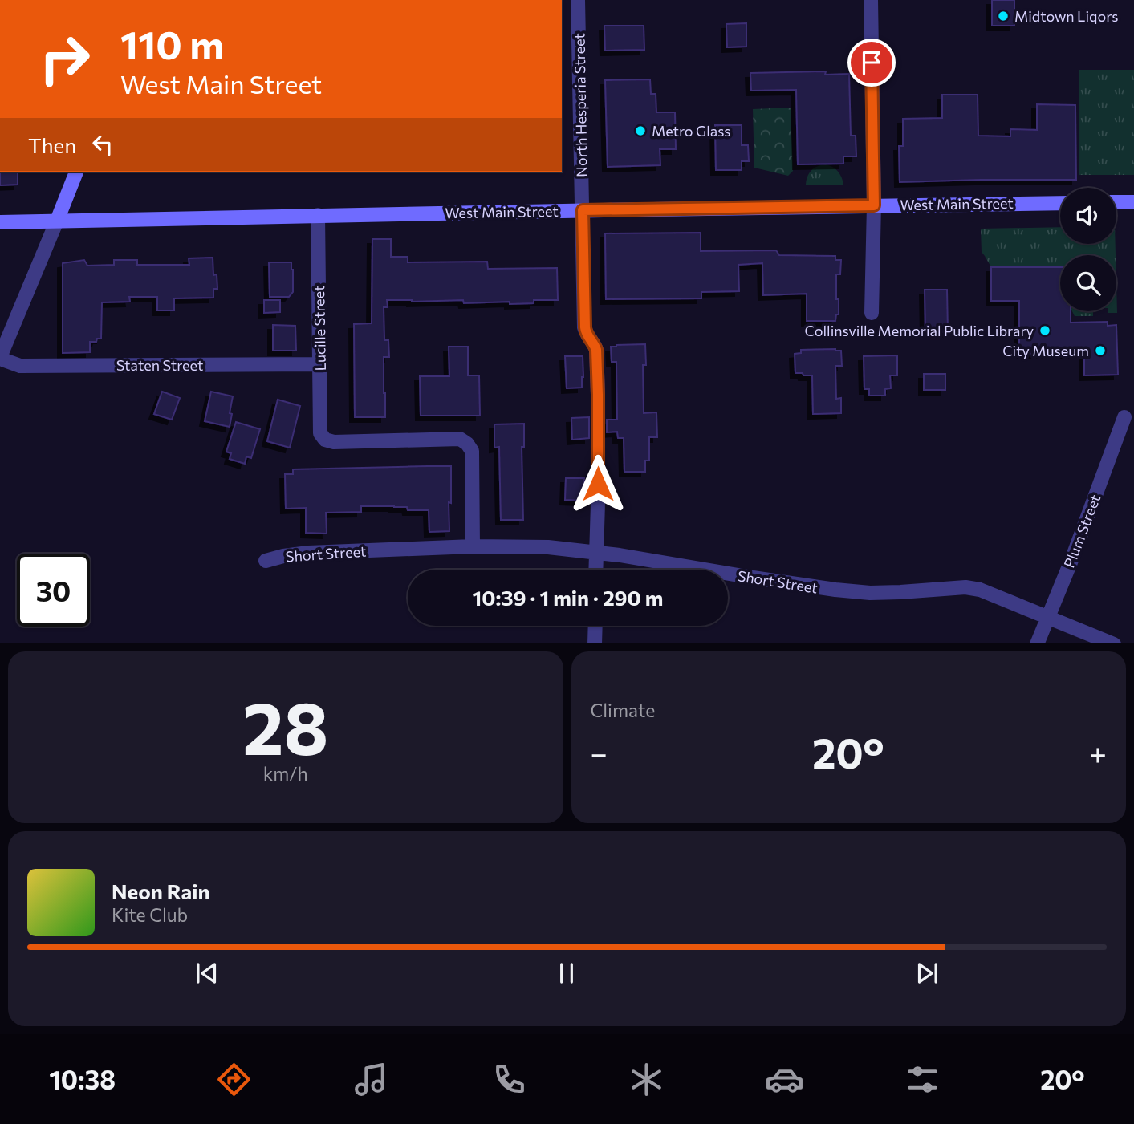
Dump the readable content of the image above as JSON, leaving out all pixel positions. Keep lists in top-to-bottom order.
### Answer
{
  "streets": {
    "main road": ["West Main Street"],
    "street": [
      "North Hesperia Street",
      "Lucille Street",
      "Staten Street",
      "Plum Street",
      "Short Street"
    ]
  },
  "crossings": [
    ["North Hesperia Street", "West Main Street"],
    ["North Hesperia Street", "Short Street"],
    ["West Main Street", "Lucille Street"],
    ["Lucille Street", "Staten Street"],
    ["Lucille Street", "Short Street"],
    ["Plum Street", "Short Street"]
  ],
  "places": [
    "Midtown Liqors",
    "Metro Glass",
    "Collinsville Memorial Public Library",
    "City Museum"
  ],
  "page": {
    "turn": ["110 m", "West Main Street"],
    "then": "Then",
    "limit": "30",
    "trip": "10:39 · 1 min · 290 m",
    "tile": [
      ["28", "km/h"],
      "Climate"
    ],
    "heat": ["−", "20°", "+"],
    "song": ["Neon Rain", "Kite Club"],
    "tabs": ["10:38", "20°"]
  }
}
